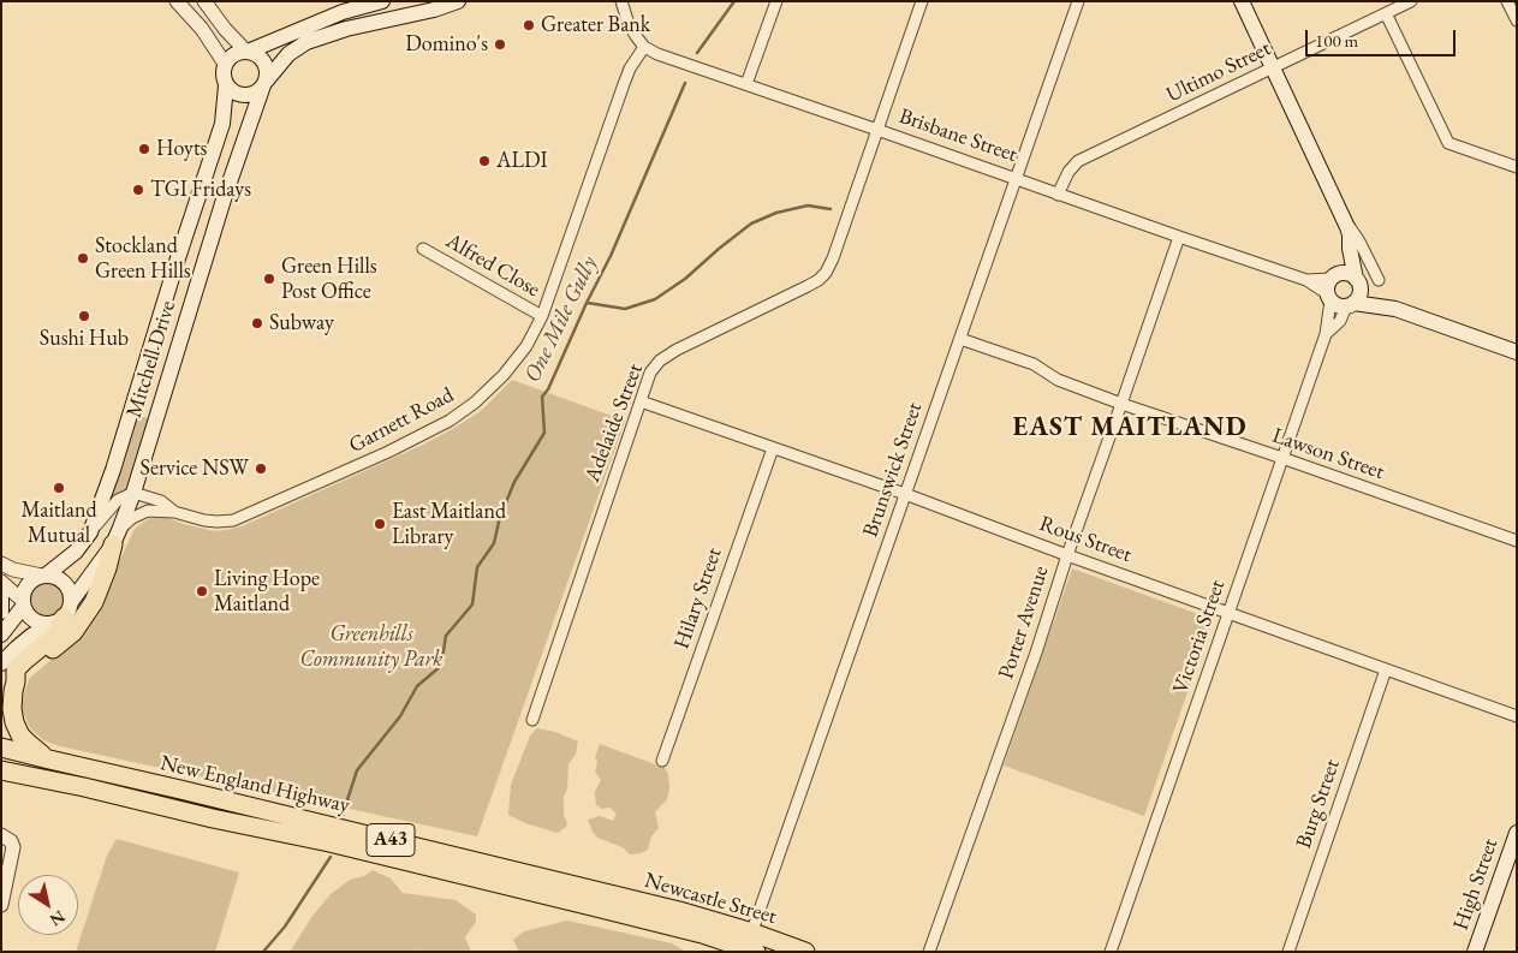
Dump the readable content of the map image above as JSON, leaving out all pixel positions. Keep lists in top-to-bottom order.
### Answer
{
  "streets": {
    "highway": ["New England Highway", "A43", "Newcastle Street"],
    "main road": ["Mitchell Drive", "High Street"],
    "street": [
      "Ultimo Street",
      "Brisbane Street",
      "Alfred Close",
      "Garnett Road",
      "Adelaide Street",
      "Lawson Street",
      "Brunswick Street",
      "Rous Street",
      "Hilary Street",
      "Porter Avenue",
      "Victoria Street",
      "Burg Street"
    ]
  },
  "crossings": [
    ["Ultimo Street", "Brisbane Street"],
    ["Brisbane Street", "Garnett Road"],
    ["Brisbane Street", "Adelaide Street"],
    ["Brisbane Street", "Brunswick Street"],
    ["Brisbane Street", "Porter Avenue"],
    ["Brisbane Street", "Victoria Street"],
    ["Alfred Close", "Garnett Road"],
    ["Mitchell Drive", "Garnett Road"],
    ["Adelaide Street", "Rous Street"],
    ["Lawson Street", "Brunswick Street"],
    ["Lawson Street", "Porter Avenue"],
    ["Lawson Street", "Victoria Street"],
    ["Brunswick Street", "Rous Street"],
    ["Brunswick Street", "Newcastle Street"],
    ["Rous Street", "Hilary Street"],
    ["Rous Street", "Porter Avenue"],
    ["Rous Street", "Victoria Street"],
    ["Rous Street", "Burg Street"],
    ["New England Highway", "Newcastle Street"]
  ],
  "districts": ["EAST MAITLAND"],
  "water": ["One Mile Gully"],
  "parks": ["Greenhills Community Park"],
  "places": [
    "Greater Bank",
    "Domino's",
    "Hoyts",
    "ALDI",
    "TGI Fridays",
    "Stockland Green Hills",
    "Green Hills Post Office",
    "Sushi Hub",
    "Subway",
    "Service NSW",
    "Maitland Mutual",
    "East Maitland Library",
    "Living Hope Maitland"
  ],
  "scale_bar": "100 m",
  "north": "bottom right"
}
